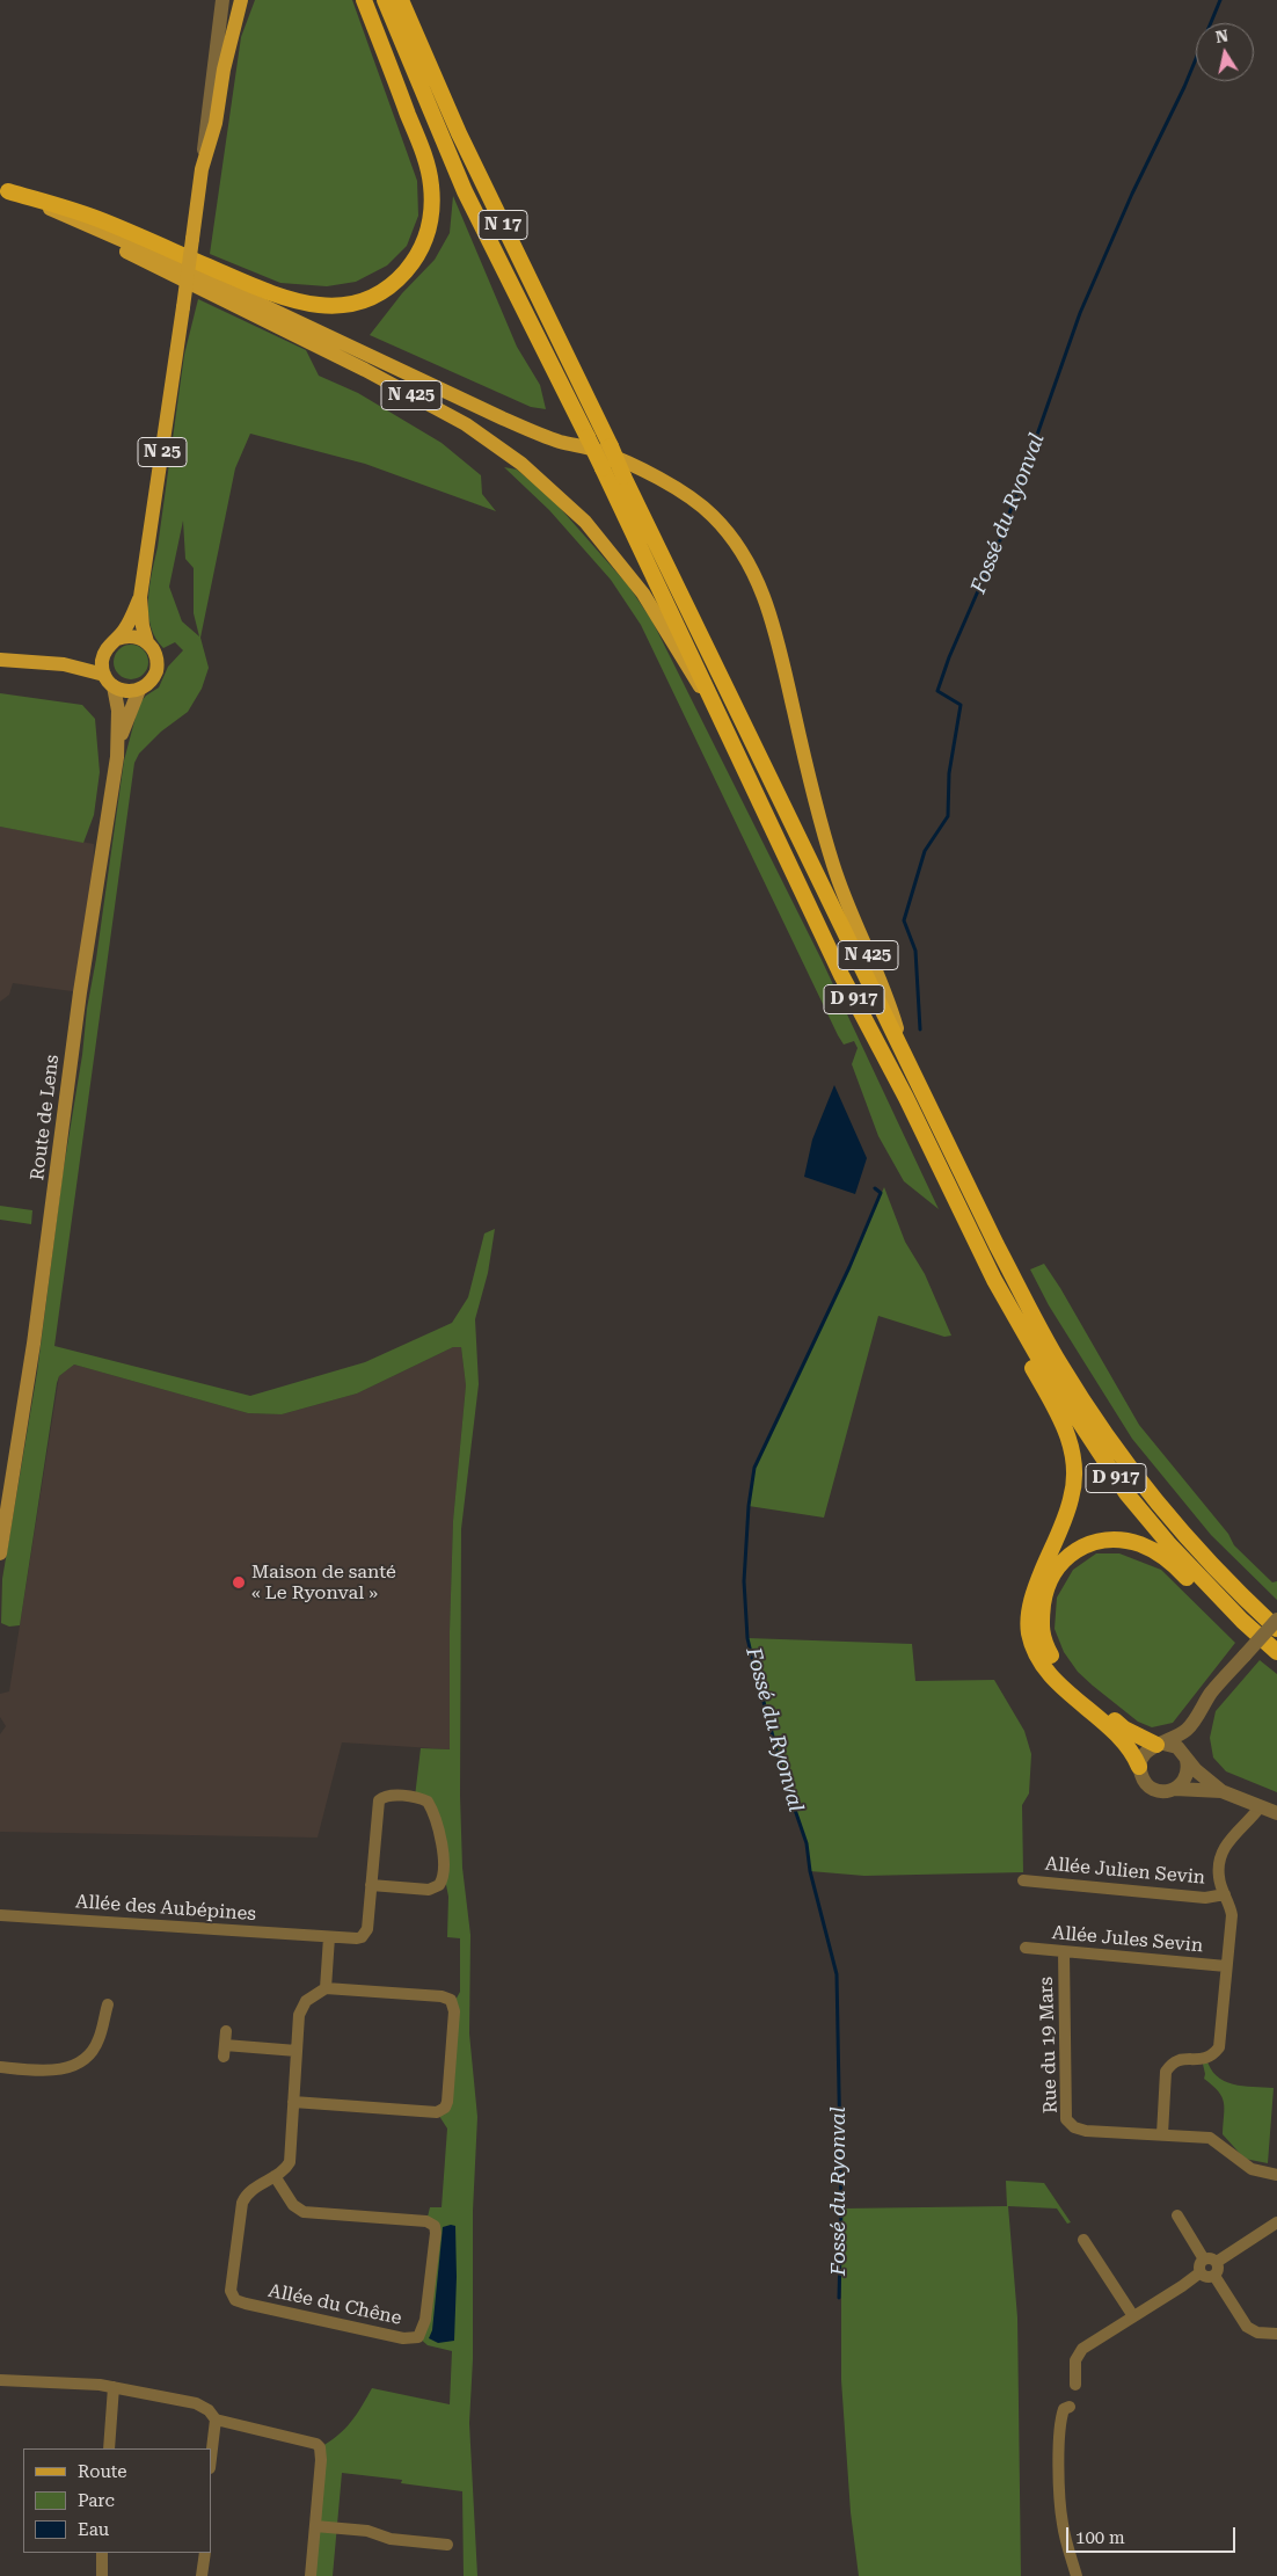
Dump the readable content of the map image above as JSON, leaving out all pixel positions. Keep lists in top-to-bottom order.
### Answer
{
  "streets": {
    "highway": ["N 17", "D 917"],
    "main road": ["N 425", "N 25", "Route de Lens"],
    "street": [
      "Allée Julien Sevin",
      "Allée des Aubépines",
      "Allée Jules Sevin",
      "Rue du 19 Mars",
      "Allée du Chêne"
    ]
  },
  "crossings": [
    ["N 17", "D 917"],
    ["N 425", "D 917"],
    ["N 25", "Route de Lens"],
    ["Allée Jules Sevin", "Rue du 19 Mars"]
  ],
  "water": ["Fossé du Ryonval"],
  "places": ["Maison de santé « Le Ryonval »"],
  "legend": ["Route", "Parc", "Eau"],
  "scale_bar": "100 m",
  "north": "top"
}
